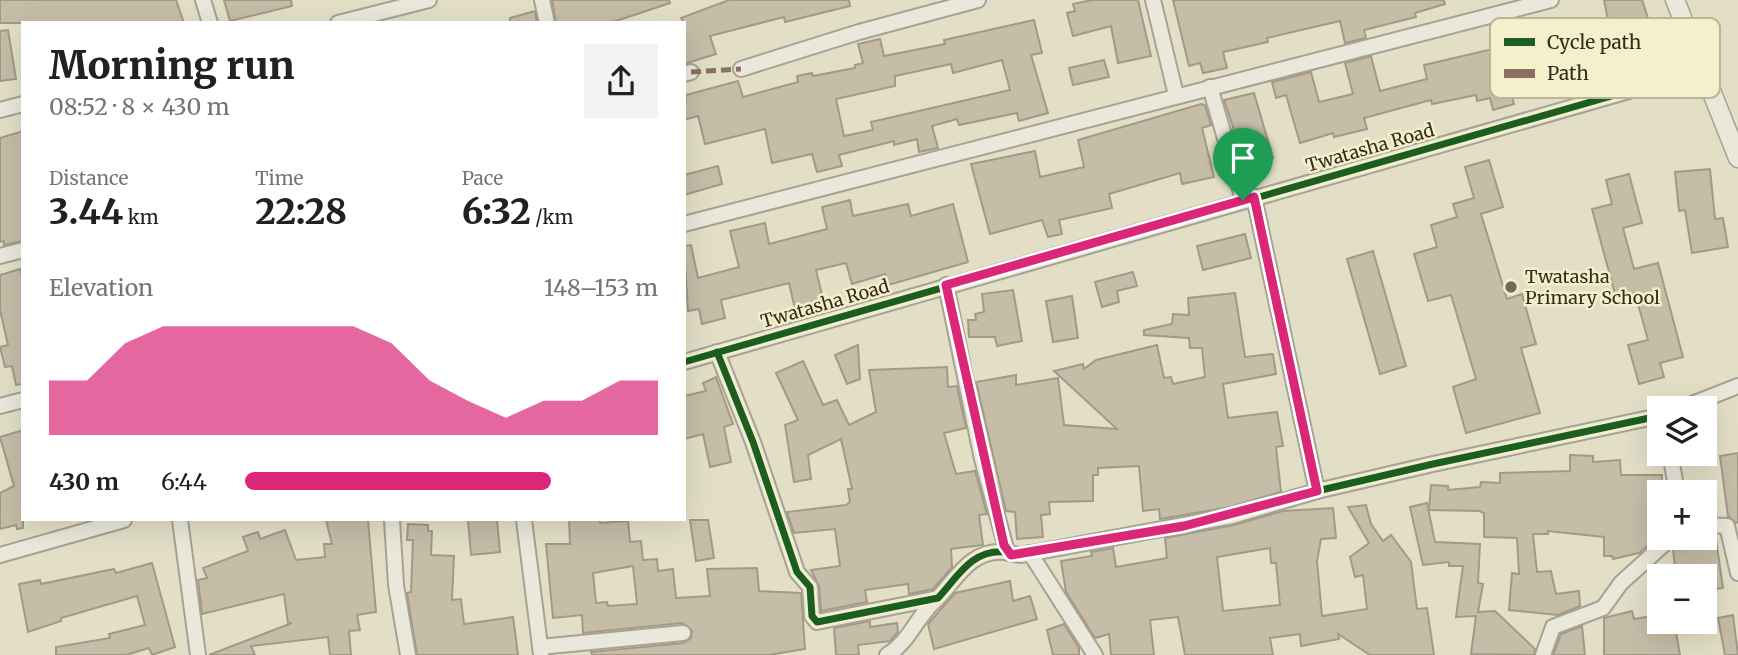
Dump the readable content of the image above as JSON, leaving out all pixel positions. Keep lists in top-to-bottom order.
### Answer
{
  "streets": {
    "street": ["Twatasha Road"]
  },
  "places": ["Twatasha Primary School"],
  "legend": ["Cycle path", "Path"],
  "page": {
    "heading": ["Morning run", "08:52 · 8 × 430 m"],
    "stats": [
      ["Distance", "3.44 km"],
      ["Time", "22:28"],
      ["Pace", "6:32 /km"]
    ],
    "chart": ["Elevation", "148–153 m"],
    "map_buttons": ["+", "−"],
    "list": [
      {
        "name": "430 m",
        "note": "6:44"
      }
    ]
  }
}
